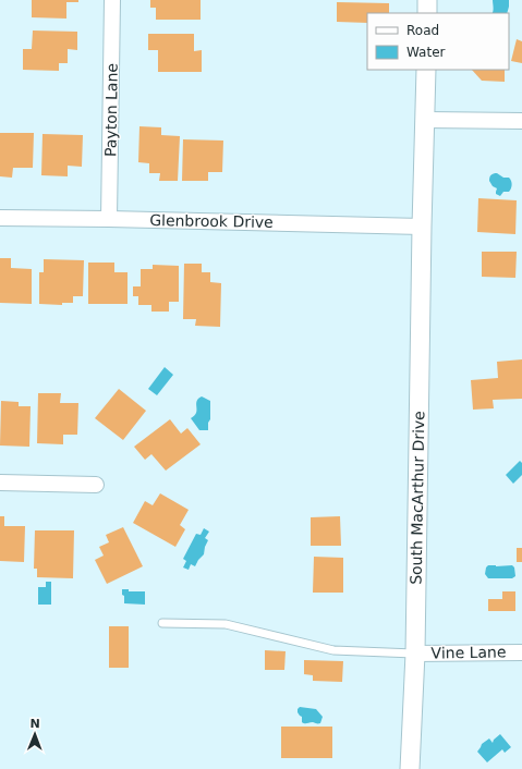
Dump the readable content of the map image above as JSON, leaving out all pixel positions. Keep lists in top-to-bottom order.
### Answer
{
  "streets": {
    "street": [
      "Payton Lane",
      "Glenbrook Drive",
      "South MacArthur Drive",
      "Vine Lane"
    ]
  },
  "crossings": [
    ["Payton Lane", "Glenbrook Drive"],
    ["Glenbrook Drive", "South MacArthur Drive"],
    ["South MacArthur Drive", "Vine Lane"]
  ],
  "legend": ["Road", "Water"],
  "north": "top"
}
